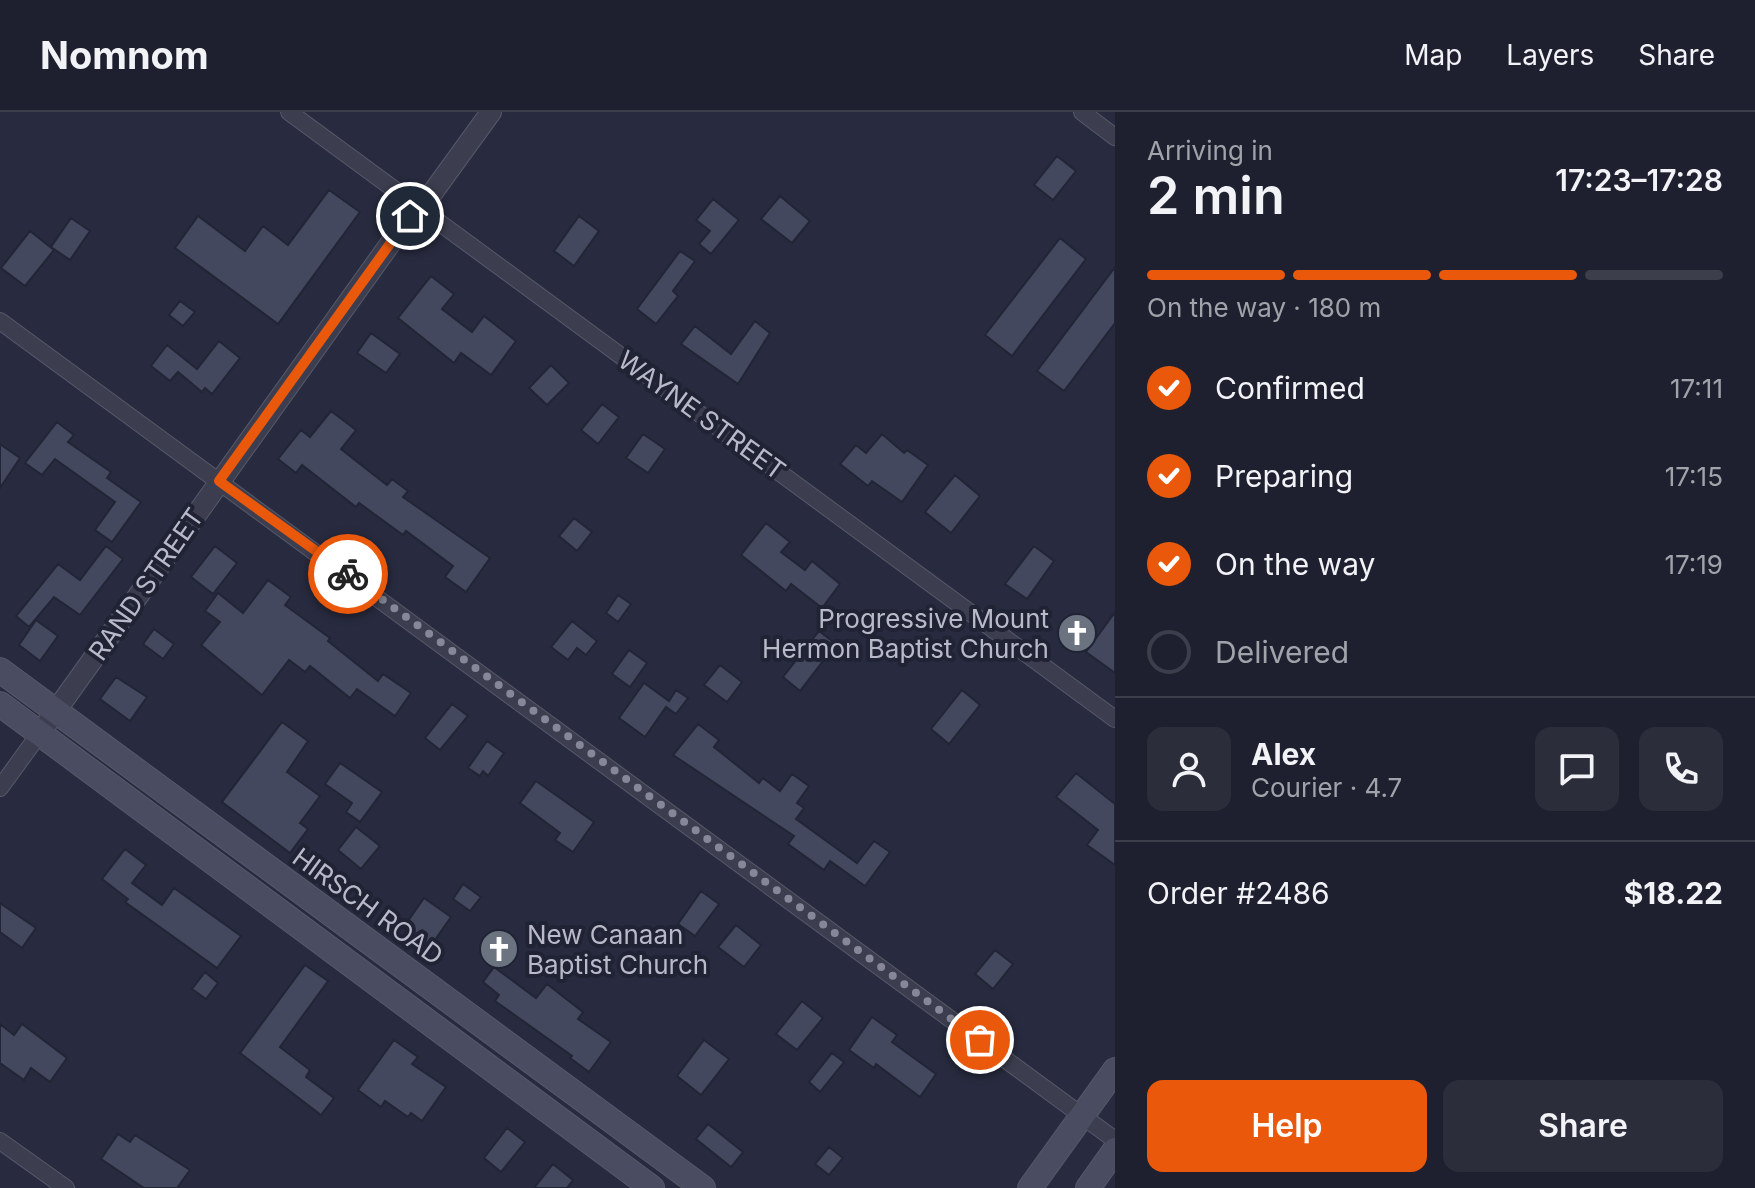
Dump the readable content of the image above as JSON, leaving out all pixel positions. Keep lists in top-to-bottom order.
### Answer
{
  "streets": {
    "main road": ["HIRSCH ROAD"],
    "street": ["WAYNE STREET", "RAND STREET"]
  },
  "crossings": [
    ["WAYNE STREET", "RAND STREET"],
    ["RAND STREET", "HIRSCH ROAD"]
  ],
  "places": {
    "church": ["Progressive Mount Hermon Baptist Church", "New Canaan Baptist Church"]
  },
  "page": {
    "header": "Nomnom",
    "nav": ["Map", "Layers", "Share"],
    "heading": ["2 min", "Arriving in", "17:23–17:28"],
    "panel": [
      "Alex",
      "Courier · 4.7",
      "Order #2486",
      "$18.22"
    ],
    "bar": "On the way · 180 m",
    "list": [
      ["Confirmed", "17:11"],
      ["Preparing", "17:15"],
      ["On the way", "17:19"],
      "Delivered"
    ],
    "buttons": ["Help", "Share"]
  }
}
